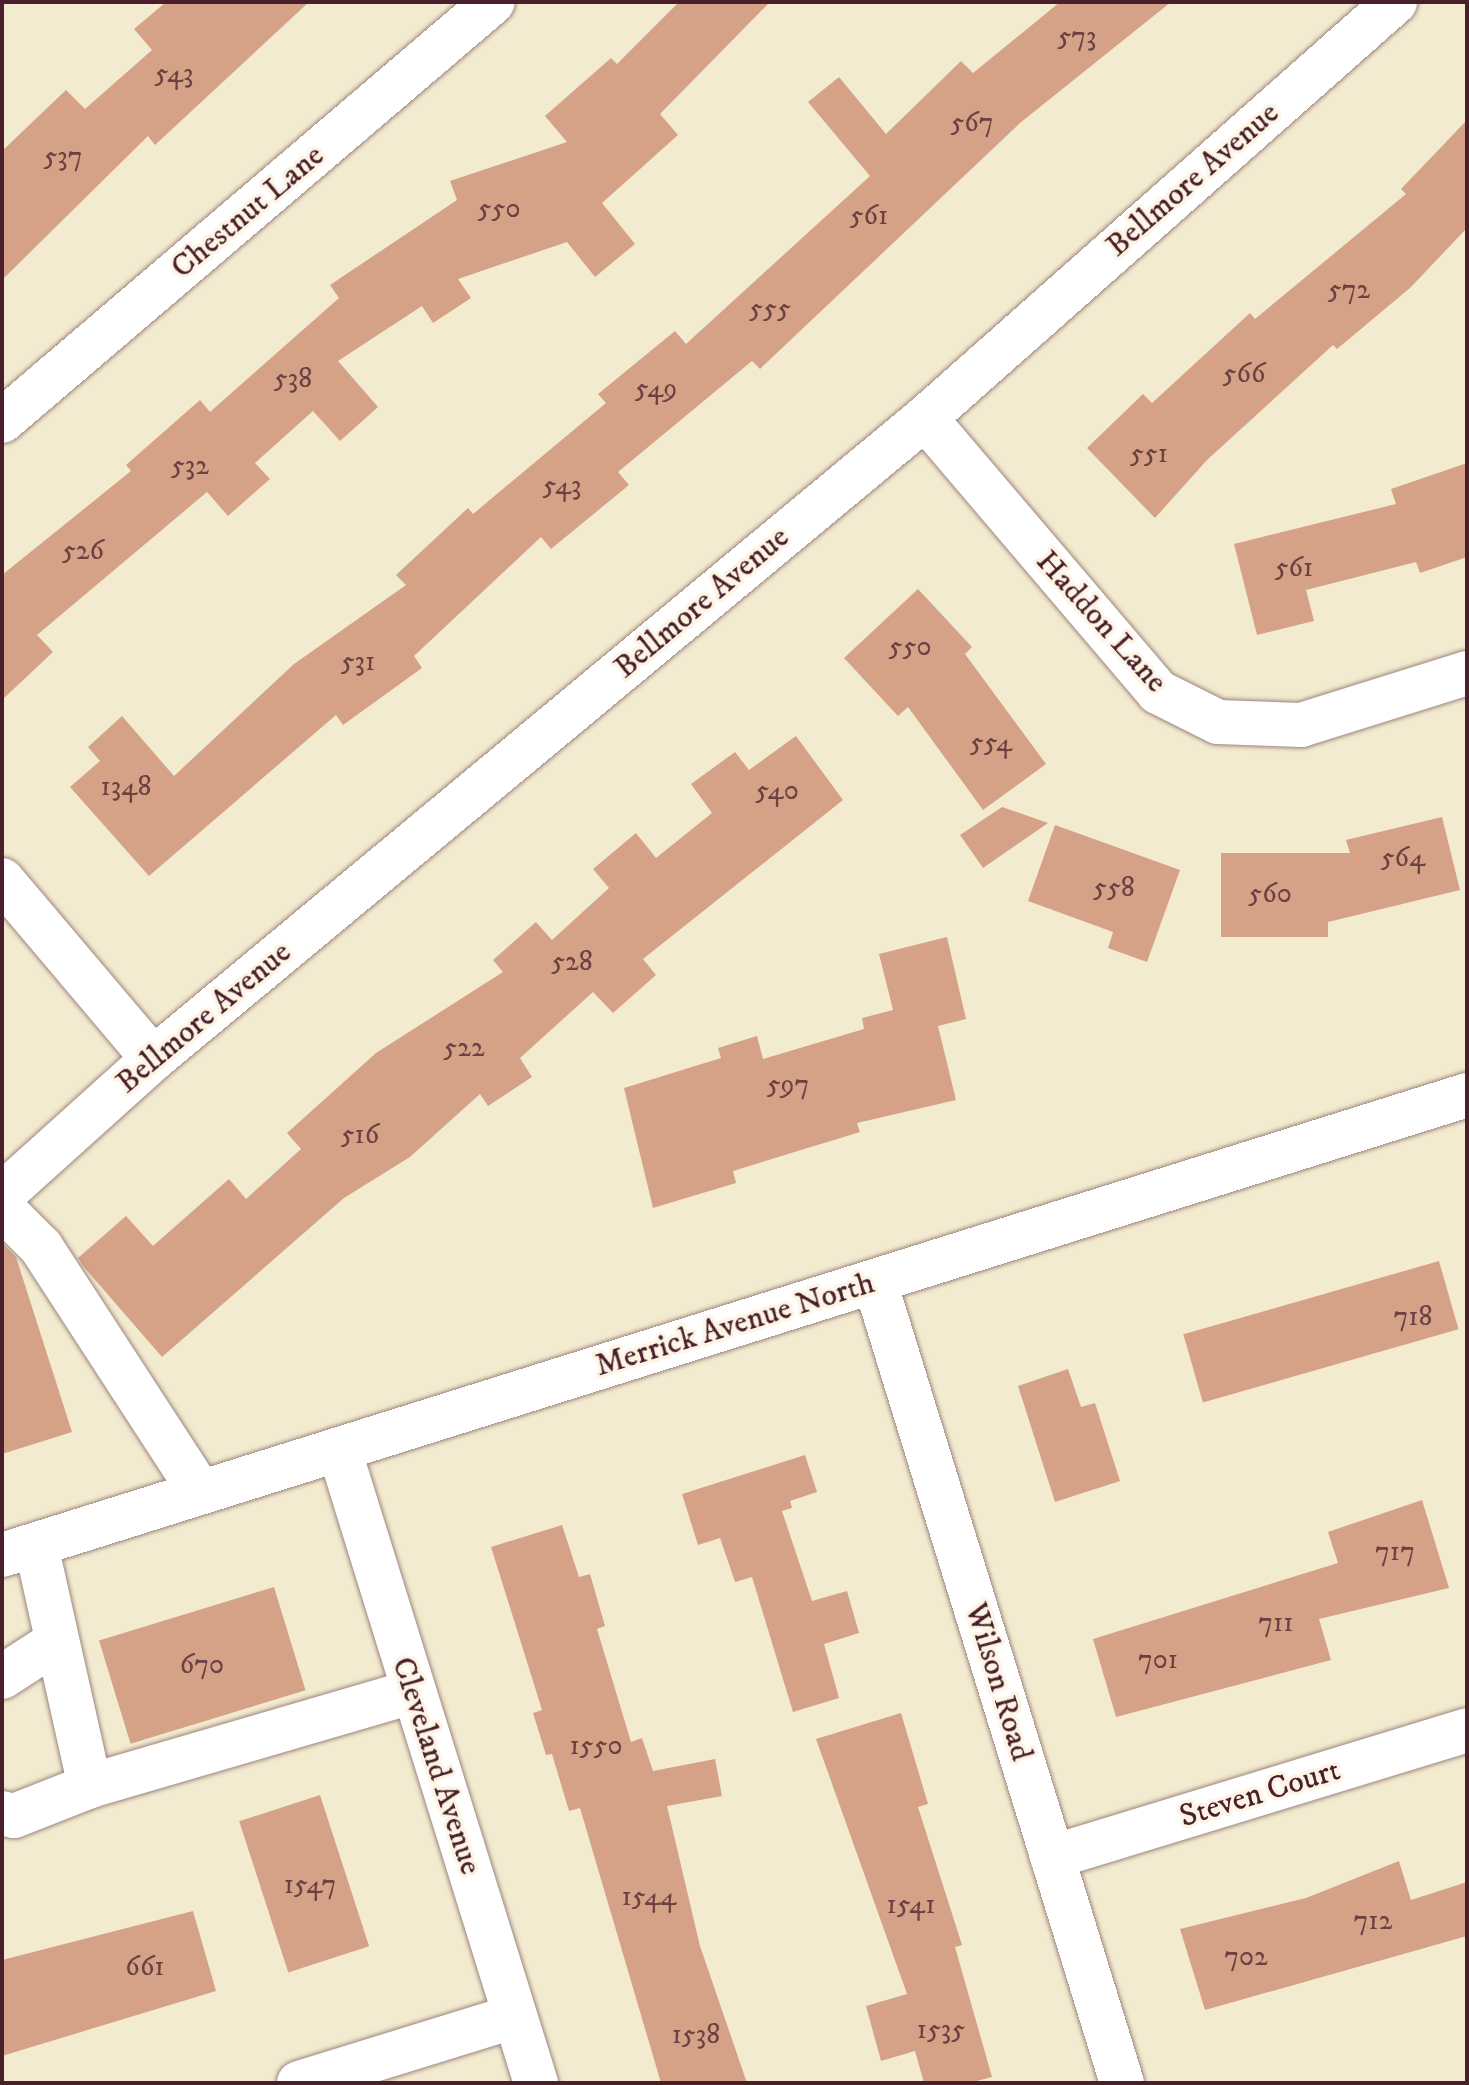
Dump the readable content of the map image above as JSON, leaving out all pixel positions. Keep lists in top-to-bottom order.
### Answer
{
  "streets": {
    "street": [
      "Bellmore Avenue",
      "Chestnut Lane",
      "Haddon Lane",
      "Merrick Avenue North",
      "Wilson Road",
      "Cleveland Avenue",
      "Steven Court"
    ]
  },
  "crossings": [
    ["Bellmore Avenue", "Haddon Lane"],
    ["Merrick Avenue North", "Wilson Road"],
    ["Merrick Avenue North", "Cleveland Avenue"],
    ["Wilson Road", "Steven Court"]
  ],
  "house_numbers": [
    "573",
    "543",
    "567",
    "537",
    "550",
    "561",
    "572",
    "555",
    "566",
    "538",
    "549",
    "551",
    "532",
    "543",
    "526",
    "561",
    "550",
    "531",
    "554",
    "1348",
    "540",
    "564",
    "558",
    "560",
    "528",
    "522",
    "597",
    "516",
    "718",
    "717",
    "711",
    "701",
    "670",
    "1550",
    "1547",
    "1544",
    "1541",
    "712",
    "702",
    "661",
    "1535",
    "1538"
  ]
}
